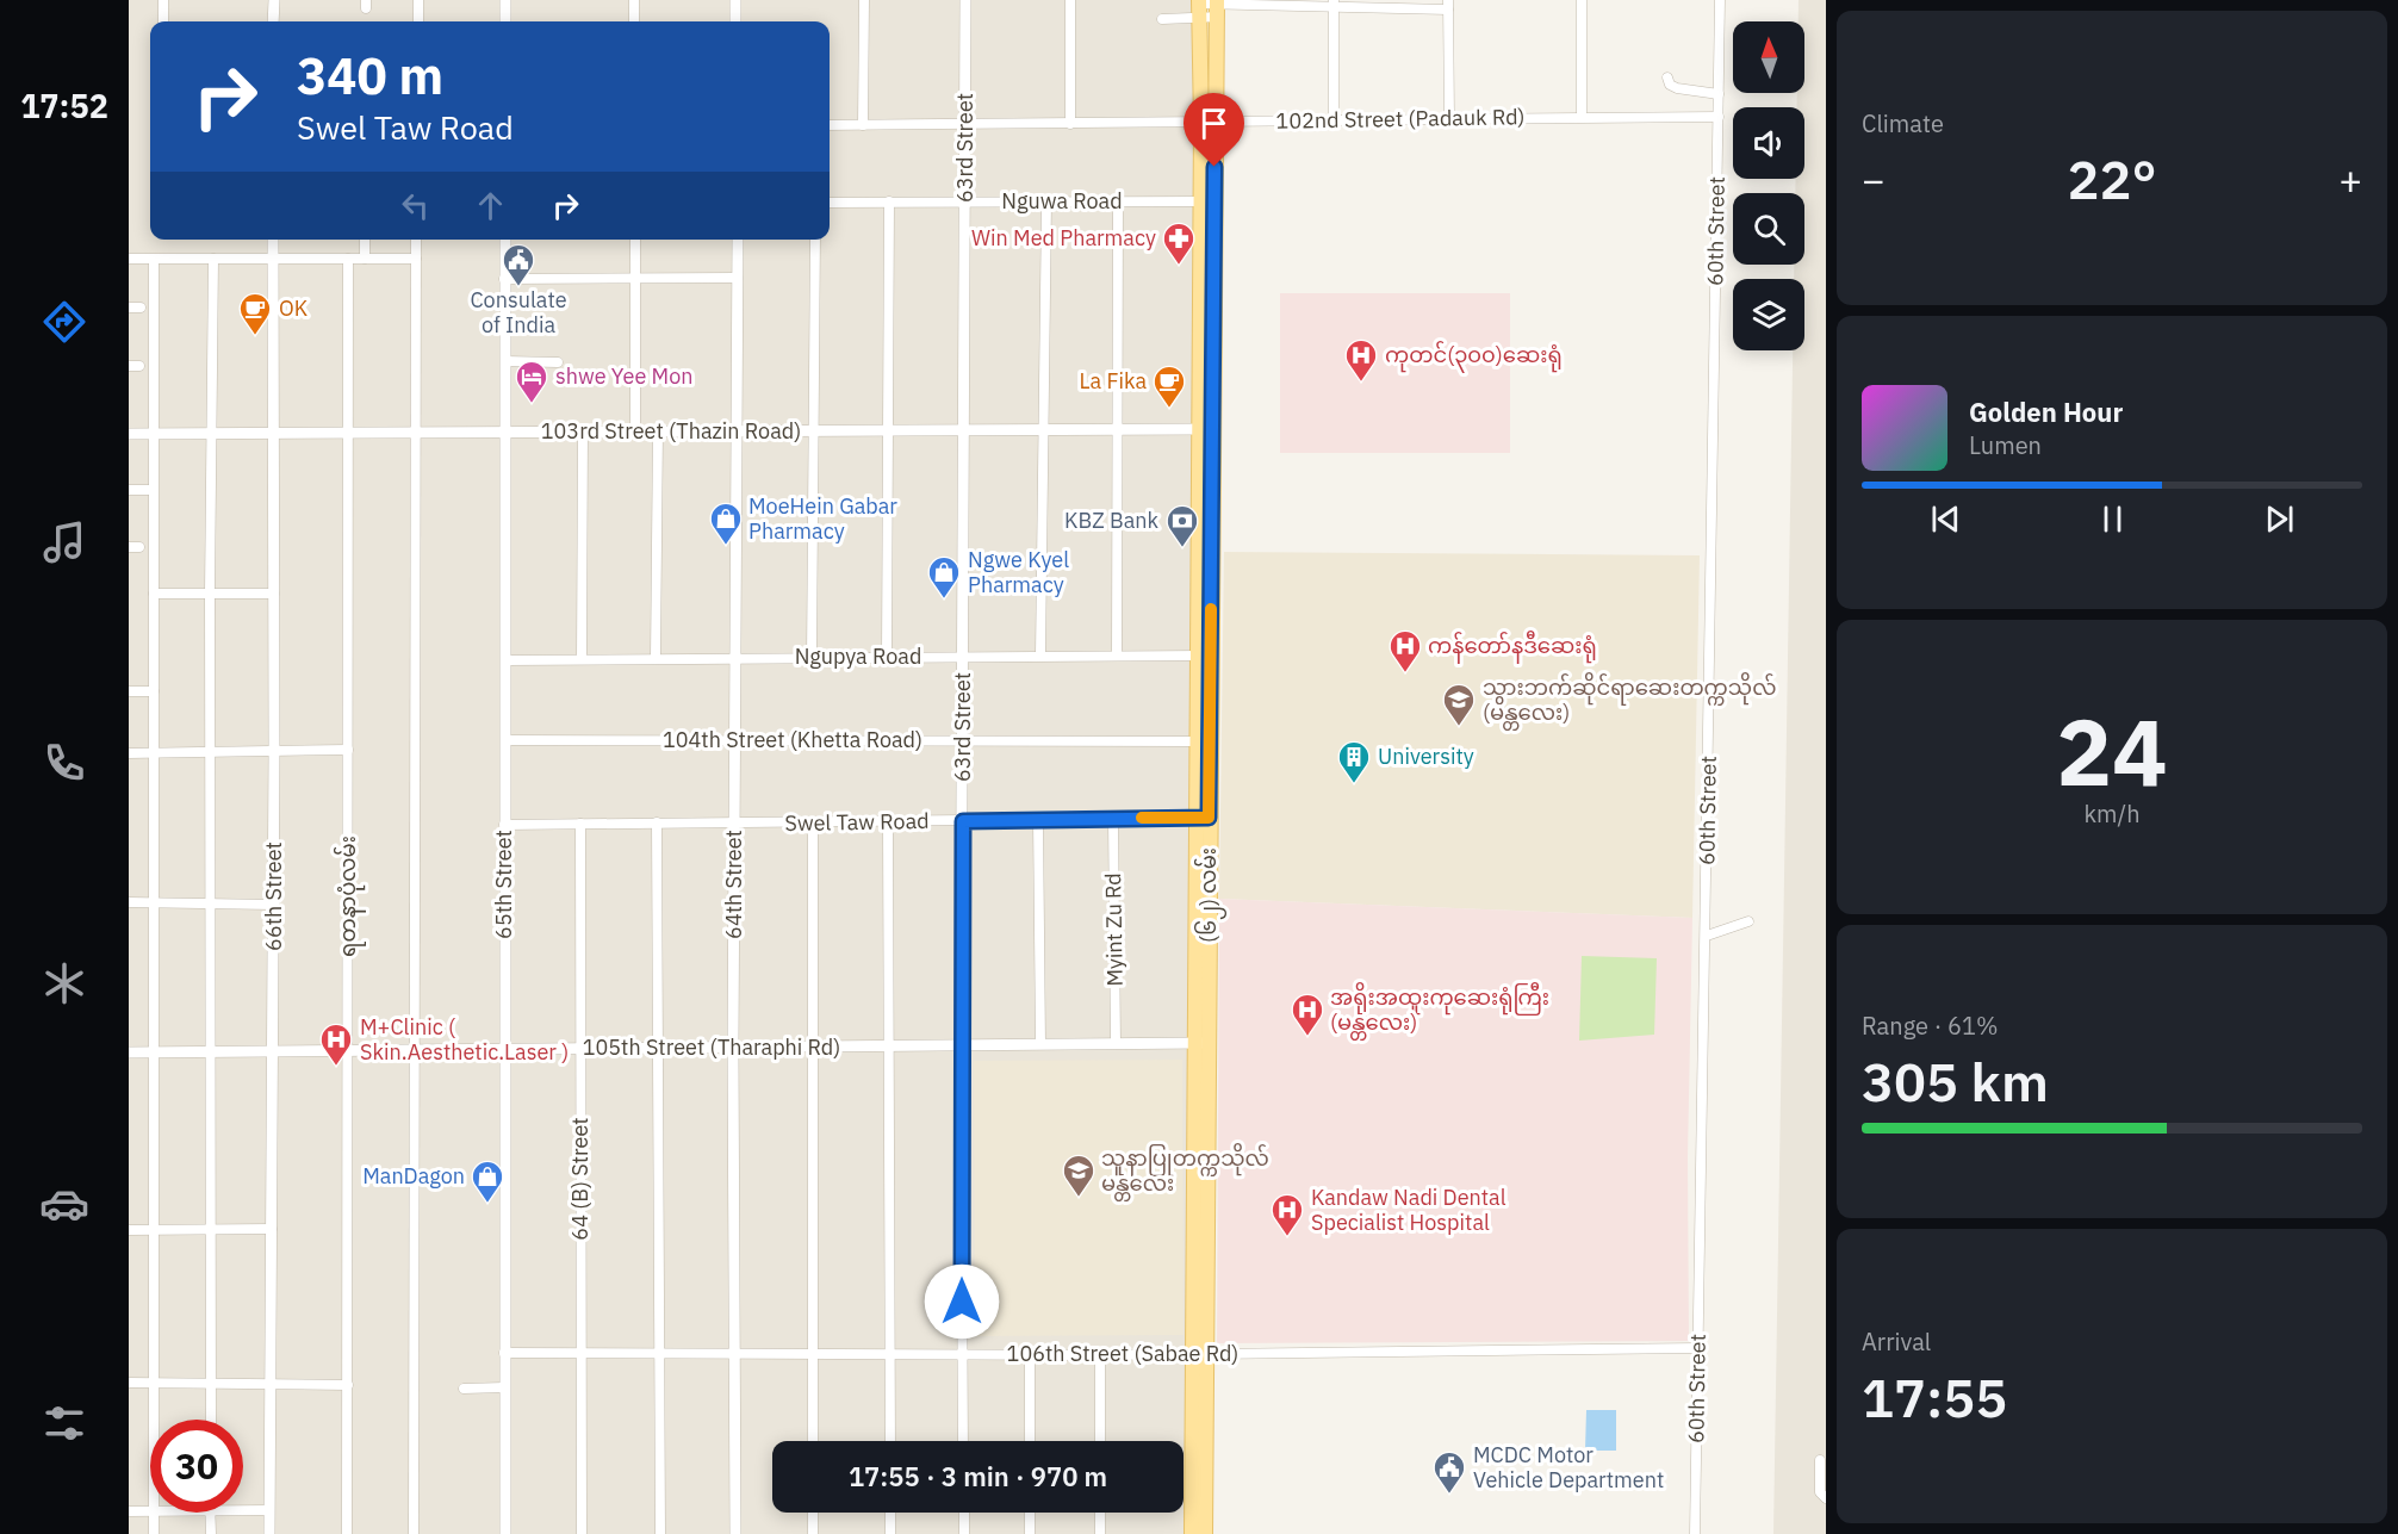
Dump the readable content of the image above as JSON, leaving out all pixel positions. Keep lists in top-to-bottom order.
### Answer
{
  "streets": {
    "main road": ["(၆၂) လမ်း"],
    "street": [
      "102nd Street (Padauk Rd)",
      "63rd Street",
      "Nguwa Road",
      "60th Street",
      "103rd Street (Thazin Road)",
      "Ngupya Road",
      "104th Street (Khetta Road)",
      "Swel Taw Road",
      "65th Street",
      "64th Street",
      "66th Street",
      "ရတနာပုံလမ်း",
      "Myint Zu Rd",
      "105th Street (Tharaphi Rd)",
      "64 (B) Street",
      "106th Street (Sabae Rd)"
    ]
  },
  "crossings": [
    ["102nd Street (Padauk Rd)", "63rd Street"],
    ["102nd Street (Padauk Rd)", "60th Street"],
    ["102nd Street (Padauk Rd)", "(၆၂) လမ်း"],
    ["63rd Street", "Nguwa Road"],
    ["63rd Street", "103rd Street (Thazin Road)"],
    ["63rd Street", "Ngupya Road"],
    ["63rd Street", "104th Street (Khetta Road)"],
    ["63rd Street", "Swel Taw Road"],
    ["63rd Street", "105th Street (Tharaphi Rd)"],
    ["63rd Street", "106th Street (Sabae Rd)"],
    ["Nguwa Road", "(၆၂) လမ်း"],
    ["60th Street", "106th Street (Sabae Rd)"],
    ["103rd Street (Thazin Road)", "65th Street"],
    ["103rd Street (Thazin Road)", "64th Street"],
    ["103rd Street (Thazin Road)", "(၆၂) လမ်း"],
    ["103rd Street (Thazin Road)", "66th Street"],
    ["103rd Street (Thazin Road)", "ရတနာပုံလမ်း"],
    ["Ngupya Road", "65th Street"],
    ["Ngupya Road", "64th Street"],
    ["Ngupya Road", "(၆၂) လမ်း"],
    ["104th Street (Khetta Road)", "65th Street"],
    ["104th Street (Khetta Road)", "64th Street"],
    ["104th Street (Khetta Road)", "(၆၂) လမ်း"],
    ["Swel Taw Road", "65th Street"],
    ["Swel Taw Road", "64th Street"],
    ["Swel Taw Road", "(၆၂) လမ်း"],
    ["Swel Taw Road", "Myint Zu Rd"],
    ["Swel Taw Road", "64 (B) Street"],
    ["65th Street", "105th Street (Tharaphi Rd)"],
    ["65th Street", "106th Street (Sabae Rd)"],
    ["64th Street", "105th Street (Tharaphi Rd)"],
    ["64th Street", "106th Street (Sabae Rd)"],
    ["(၆၂) လမ်း", "105th Street (Tharaphi Rd)"],
    ["(၆၂) လမ်း", "106th Street (Sabae Rd)"],
    ["66th Street", "105th Street (Tharaphi Rd)"],
    ["ရတနာပုံလမ်း", "105th Street (Tharaphi Rd)"],
    ["Myint Zu Rd", "105th Street (Tharaphi Rd)"],
    ["105th Street (Tharaphi Rd)", "64 (B) Street"],
    ["64 (B) Street", "106th Street (Sabae Rd)"]
  ],
  "places": {
    "pharmacy": ["Win Med Pharmacy"],
    "public building": ["Consulate of India", "MCDC Motor Vehicle Department"],
    "cafe": ["OK", "La Fika"],
    "hospital": [
      "ကုတင်(၃၀၀)ဆေးရုံ",
      "ကန်တော်နဒီဆေးရုံ",
      "အရိုးအထူးကုဆေးရုံကြီး (မန္တလေး)",
      "M+Clinic ( Skin.Aesthetic.Laser )",
      "Kandaw Nadi Dental Specialist Hospital"
    ],
    "hotel": ["shwe Yee Mon"],
    "shop": ["MoeHein Gabar Pharmacy", "Ngwe Kyel Pharmacy", "ManDagon"],
    "bank": ["KBZ Bank"],
    "school or university": ["သွားဘက်ဆိုင်ရာဆေးတက္ကသိုလ် (မန္တလေး)", "သူနာပြုတက္ကသိုလ် မန္တလေး"],
    "building": ["University"]
  },
  "north": "top",
  "page": {
    "tabs": "17:52",
    "tile": [
      "Climate",
      ["24", "km/h"],
      ["Range · 61%", "305 km"],
      ["Arrival", "17:55"]
    ],
    "turn": ["340 m", "Swel Taw Road"],
    "heat": ["−", "22°", "+"],
    "song": ["Golden Hour", "Lumen"],
    "limit": "30",
    "trip": "17:55 · 3 min · 970 m"
  }
}
